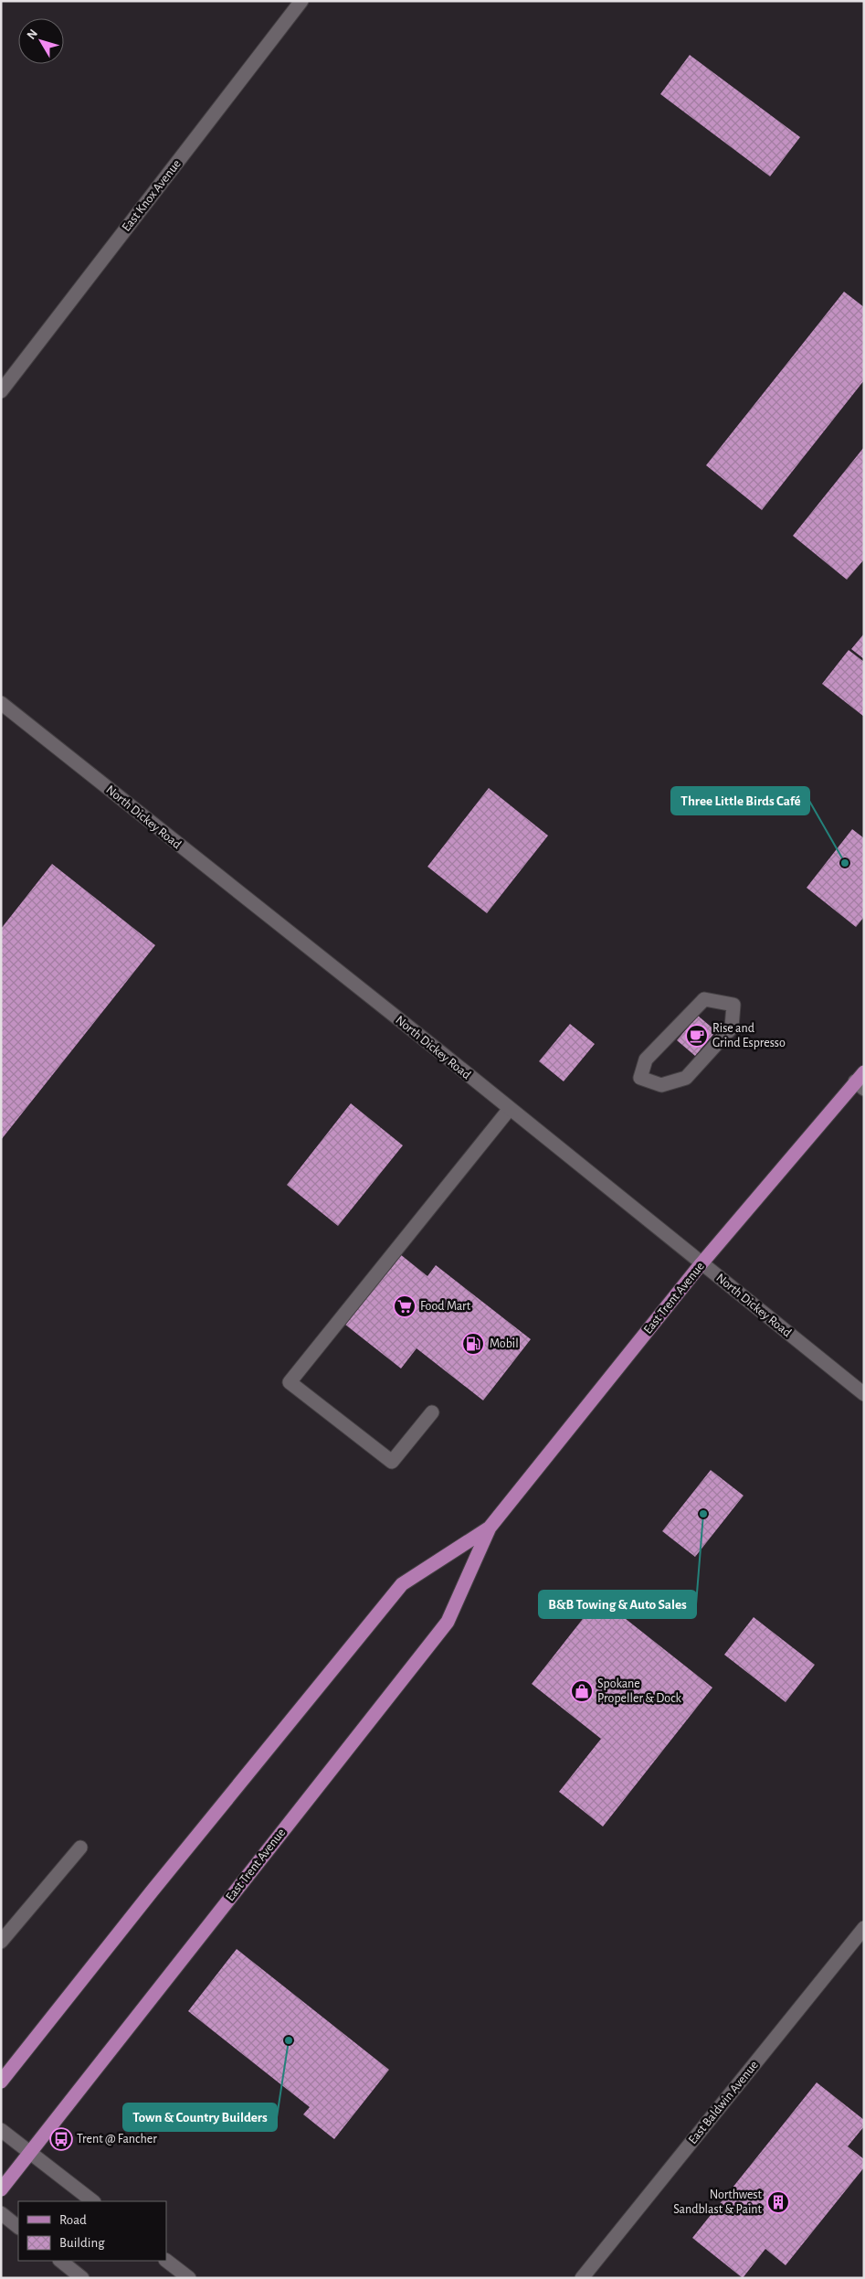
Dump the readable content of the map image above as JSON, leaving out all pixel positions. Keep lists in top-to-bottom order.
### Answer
{
  "streets": {
    "main road": ["East Trent Avenue"],
    "street": ["East Knox Avenue", "North Dickey Road", "East Baldwin Avenue"]
  },
  "crossings": [
    ["North Dickey Road", "East Trent Avenue"]
  ],
  "places": {
    "other": ["Three Little Birds Café", "B&B Towing & Auto Sales", "Town & Country Builders"],
    "cafe": ["Rise and Grind Espresso"],
    "supermarket": ["Food Mart"],
    "fuel station": ["Mobil"],
    "shop": ["Spokane Propeller & Dock"],
    "bus stop": ["Trent @ Fancher"],
    "building": ["Northwest Sandblast & Paint"]
  },
  "legend": ["Road", "Building"],
  "north": "top left"
}
